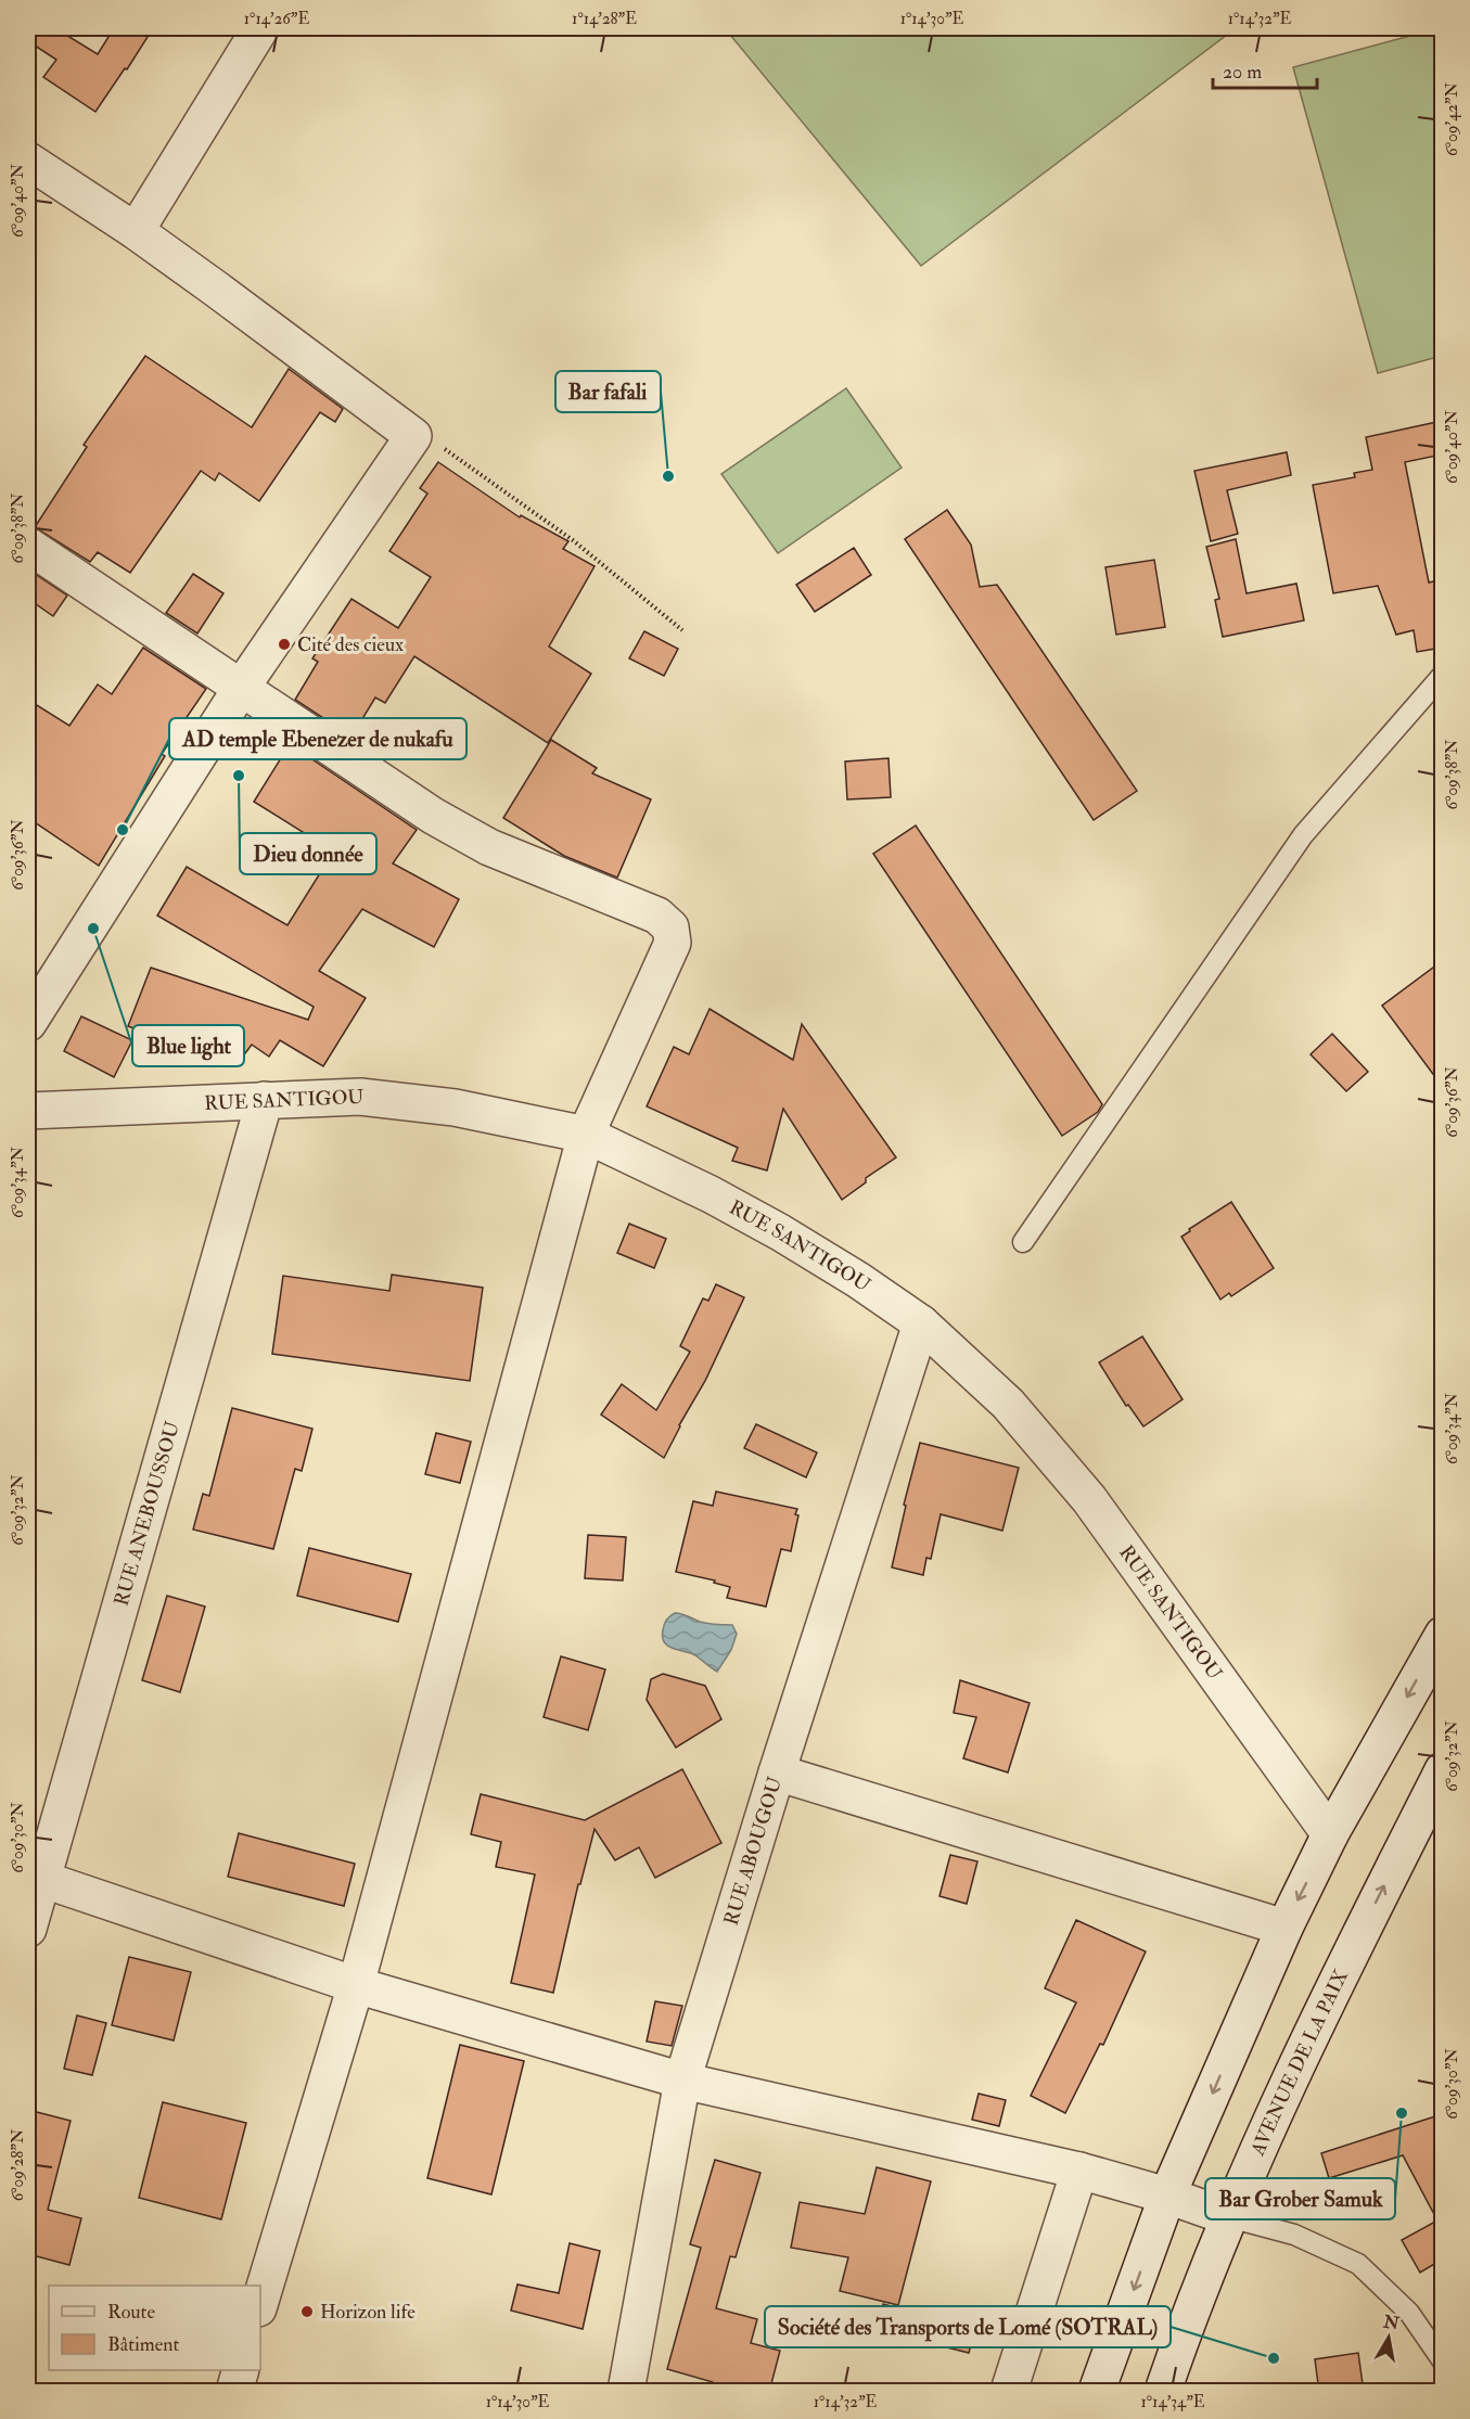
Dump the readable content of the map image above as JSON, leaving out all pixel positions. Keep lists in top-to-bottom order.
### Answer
{
  "streets": {
    "street": [
      "RUE SANTIGOU",
      "RUE ANEBOUSSOU",
      "RUE ABOUGOU",
      "AVENUE DE LA PAIX"
    ]
  },
  "crossings": [
    ["RUE SANTIGOU", "RUE ANEBOUSSOU"],
    ["RUE SANTIGOU", "RUE ABOUGOU"]
  ],
  "places": [
    "Bar fafali",
    "Cité des cieux",
    "Dieu donnée",
    "AD temple Ebenezer de nukafu",
    "Blue light",
    "Bar Grober Samuk",
    "Horizon life",
    "Société des Transports de Lomé (SOTRAL)"
  ],
  "legend": ["Route", "Bâtiment"],
  "scale_bar": "20 m",
  "north": "top",
  "coordinates": [
    "1°14'26\"E",
    "1°14'28\"E",
    "1°14'30\"E",
    "1°14'32\"E",
    "6°09'42\"N",
    "6°09'40\"N",
    "6°09'38\"N",
    "6°09'36\"N",
    "6°09'34\"N",
    "6°09'32\"N",
    "6°09'30\"N",
    "6°09'28\"N",
    "1°14'34\"E"
  ]
}
